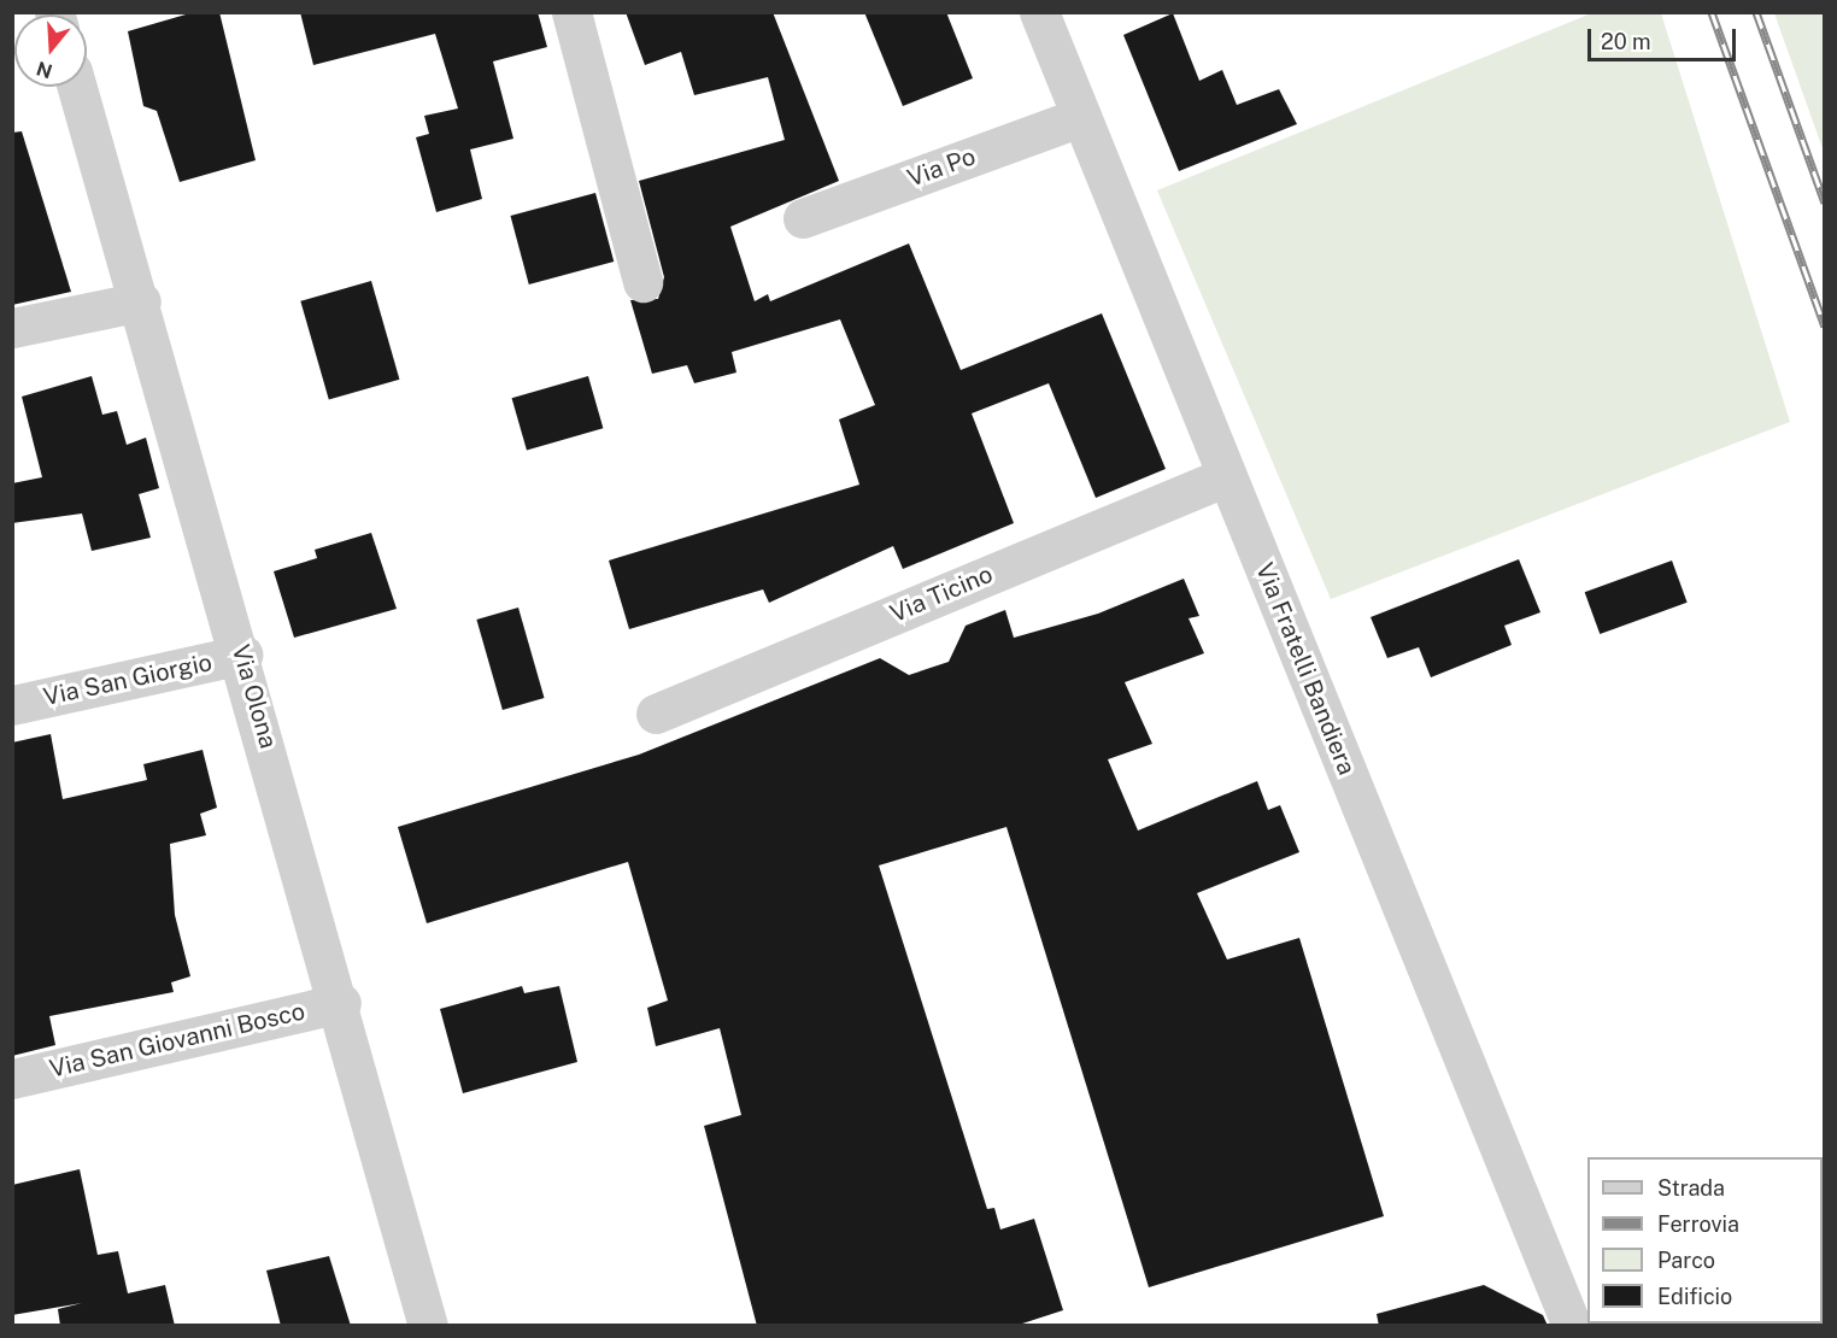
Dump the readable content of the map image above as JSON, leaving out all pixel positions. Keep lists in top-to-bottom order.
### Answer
{
  "streets": {
    "street": [
      "Via Po",
      "Via Ticino",
      "Via Fratelli Bandiera",
      "Via San Giorgio",
      "Via Olona",
      "Via San Giovanni Bosco"
    ]
  },
  "crossings": [
    ["Via Po", "Via Fratelli Bandiera"],
    ["Via Ticino", "Via Fratelli Bandiera"],
    ["Via San Giorgio", "Via Olona"],
    ["Via Olona", "Via San Giovanni Bosco"]
  ],
  "legend": [
    "Strada",
    "Ferrovia",
    "Parco",
    "Edificio"
  ],
  "scale_bar": "20 m",
  "north": "bottom"
}
